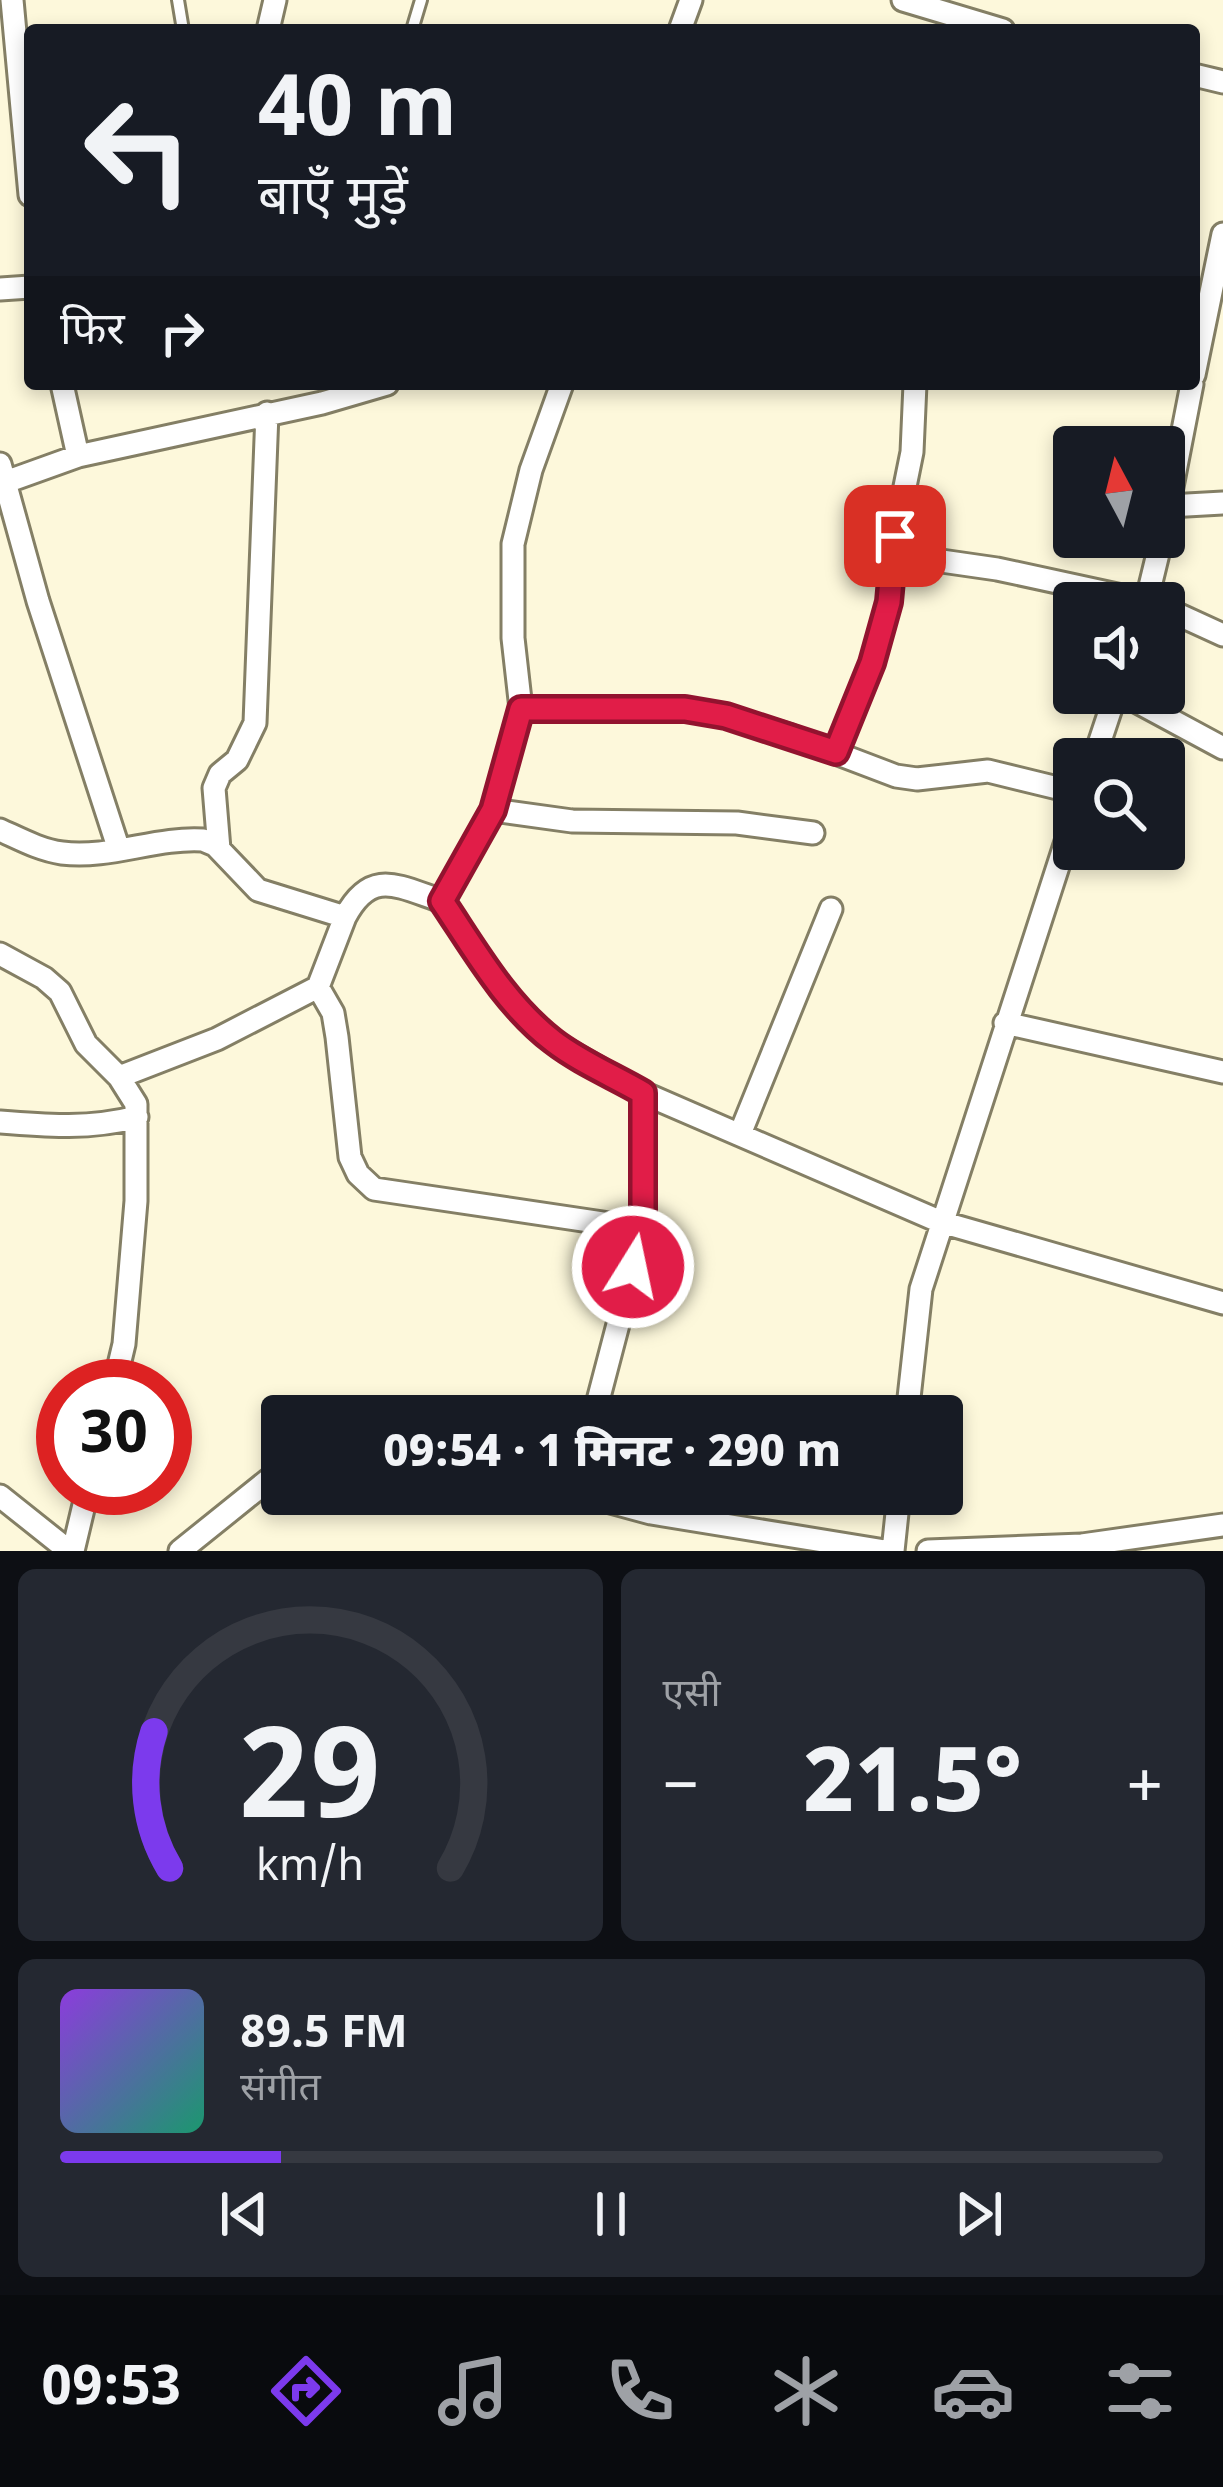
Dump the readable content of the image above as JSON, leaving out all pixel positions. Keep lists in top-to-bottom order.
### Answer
{
  "north": "top",
  "page": {
    "turn": ["40 m", "बाएँ मुड़ें"],
    "then": "फिर",
    "limit": "30",
    "trip": "09:54 · 1 मिनट · 290 m",
    "tile": "एसी",
    "heat": ["−", "21.5°", "+"],
    "song": ["89.5 FM", "संगीत"],
    "tabs": "09:53",
    "gauge": ["29", "km/h"]
  }
}
